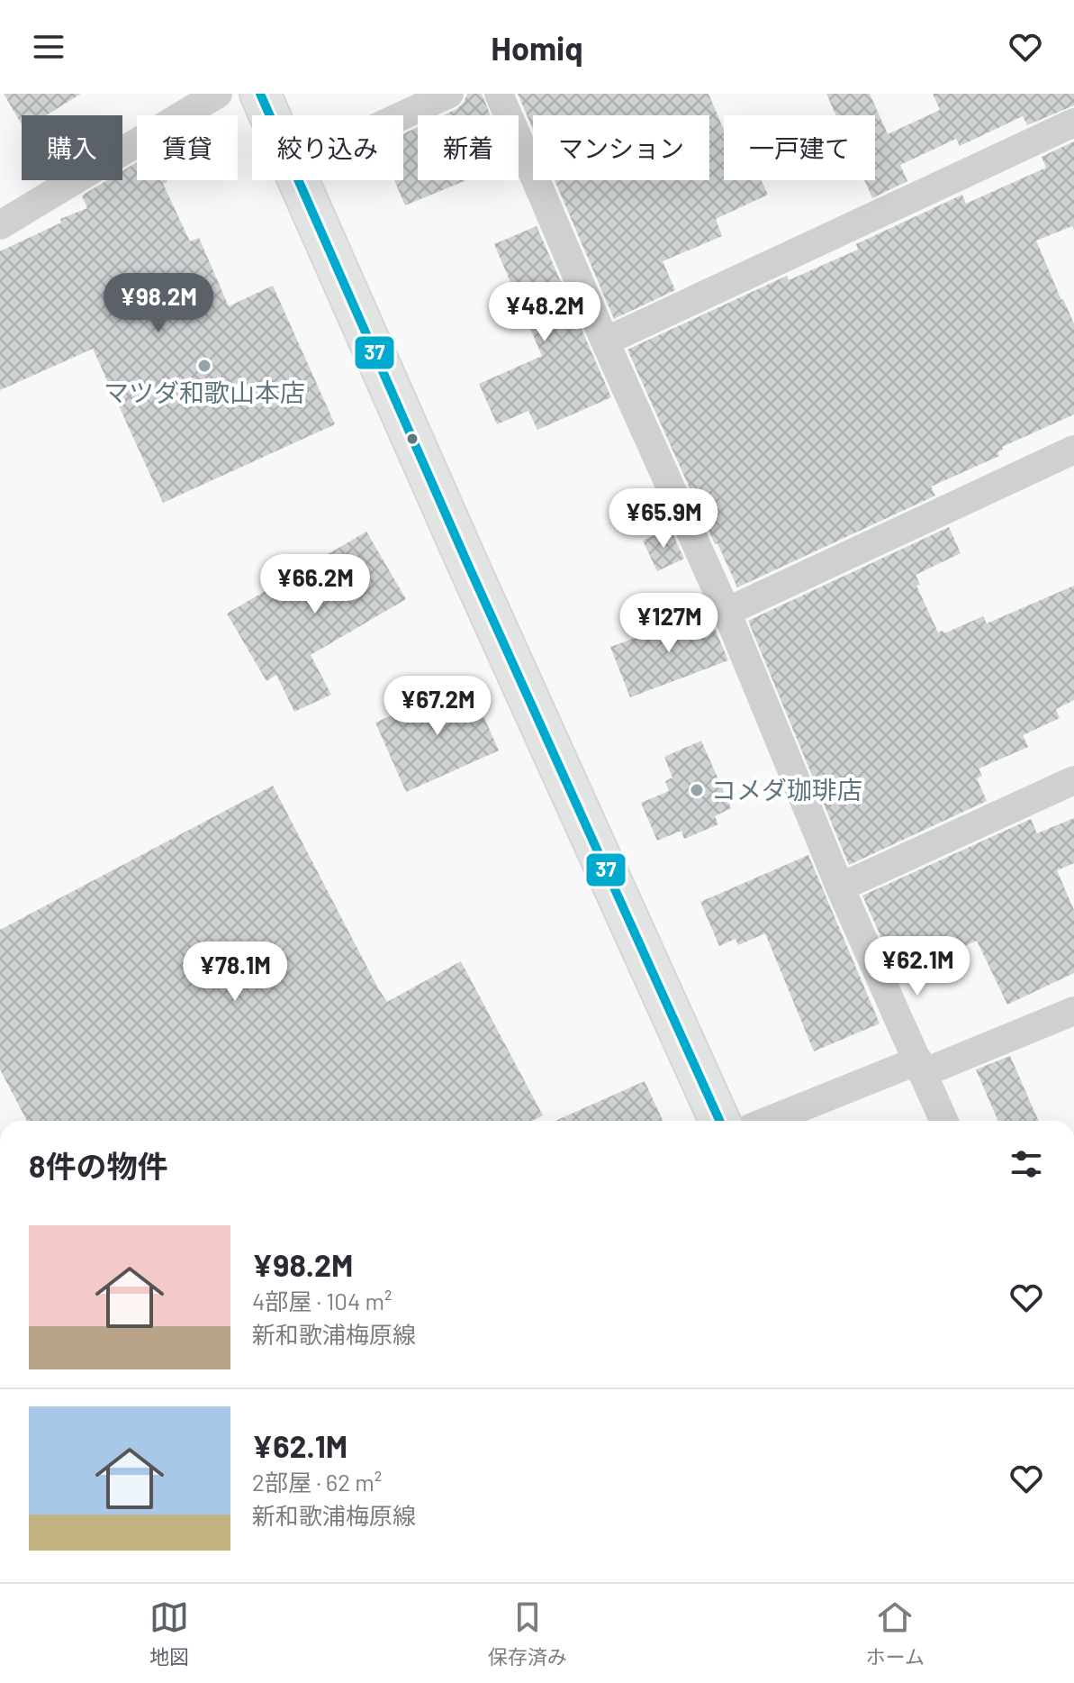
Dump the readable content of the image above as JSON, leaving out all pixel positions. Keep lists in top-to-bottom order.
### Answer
{
  "places": ["マツダ和歌山本店", "コメダ珈琲店"],
  "lines": ["transit line 37"],
  "page": {
    "header": "Homiq",
    "chip": [
      "購入",
      "賃貸",
      "絞り込み",
      "新着",
      "マンション",
      "一戸建て"
    ],
    "price": [
      "¥98.2M",
      "¥48.2M",
      "¥65.9M",
      "¥66.2M",
      "¥127M",
      "¥67.2M",
      "¥62.1M",
      "¥78.1M"
    ],
    "heading": "8件の物件",
    "list": [
      {
        "name": "¥98.2M",
        "note": "4部屋 · 104 m² · 新和歌浦梅原線"
      },
      {
        "name": "¥62.1M",
        "note": "2部屋 · 62 m² · 新和歌浦梅原線"
      }
    ],
    "tabs": ["地図", "保存済み", "ホーム"]
  }
}
